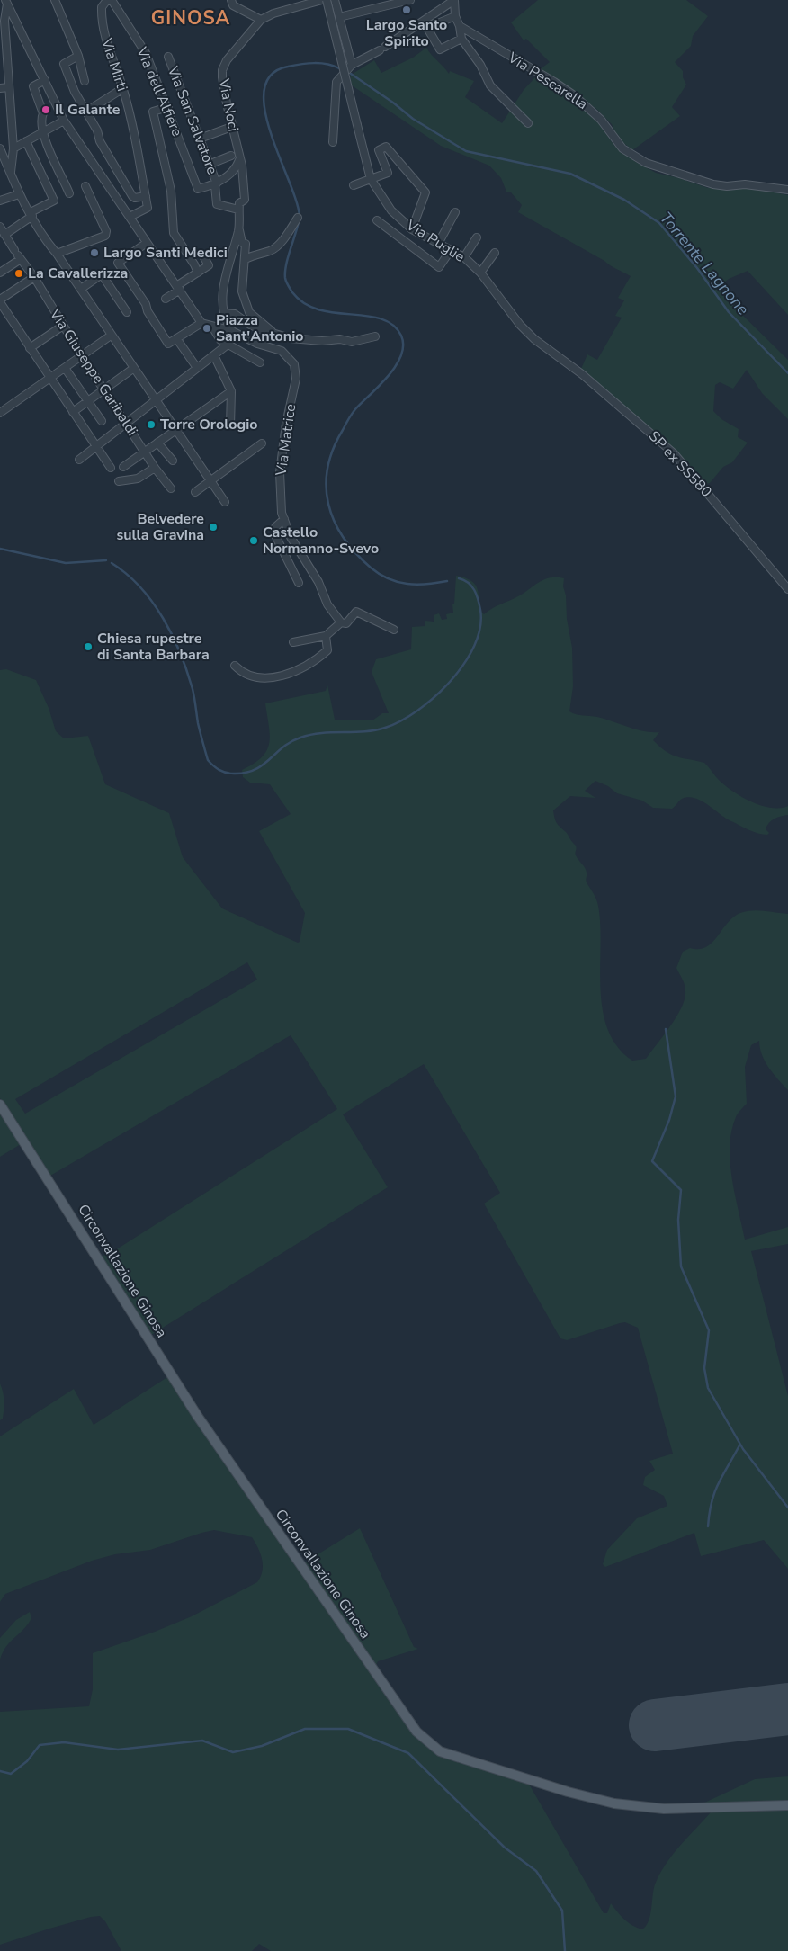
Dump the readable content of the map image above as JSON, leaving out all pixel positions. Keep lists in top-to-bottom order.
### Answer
{
  "streets": {
    "main road": ["Circonvallazione Ginosa"],
    "street": [
      "Via Mirti",
      "Via Pescarella",
      "Via dell'Alfiere",
      "Via Noci",
      "Via San Salvatore",
      "Via Puglie",
      "Via Giuseppe Garibaldi",
      "Via Matrice",
      "SP ex SS580"
    ]
  },
  "crossings": [
    ["Via dell'Alfiere", "Via San Salvatore"],
    ["Via Noci", "Via San Salvatore"],
    ["Via Puglie", "SP ex SS580"]
  ],
  "districts": ["GINOSA"],
  "water": ["Torrente Lagnone"],
  "places": [
    "Largo Santo Spirito",
    "Il Galante",
    "Largo Santi Medici",
    "La Cavallerizza",
    "Piazza Sant'Antonio",
    "Torre Orologio",
    "Belvedere sulla Gravina",
    "Castello Normanno-Svevo",
    "Chiesa rupestre di Santa Barbara"
  ]
}
